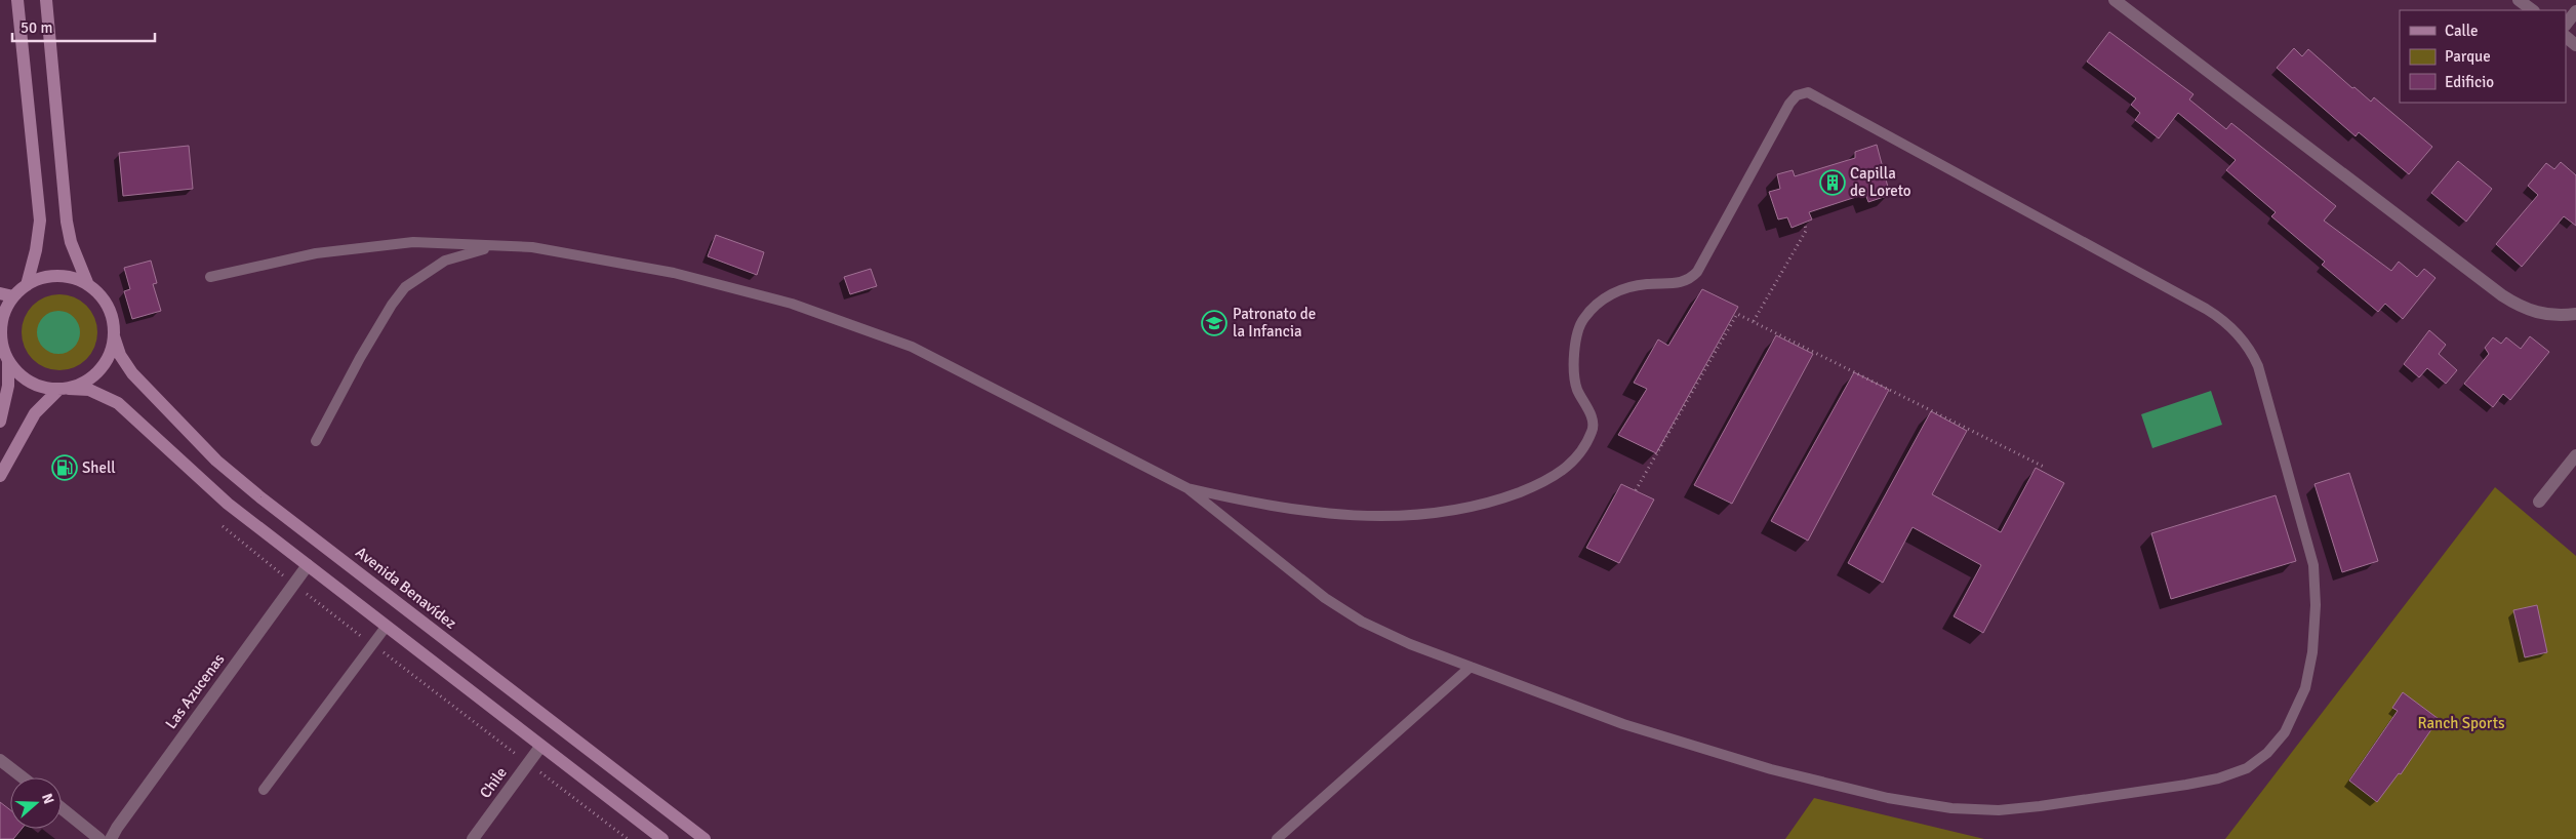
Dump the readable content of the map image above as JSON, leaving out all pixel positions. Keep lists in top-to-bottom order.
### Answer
{
  "streets": {
    "main road": ["Avenida Benavídez"],
    "street": ["Las Azucenas", "Chile"]
  },
  "parks": ["Ranch Sports"],
  "places": {
    "building": ["Capilla de Loreto"],
    "school or university": ["Patronato de la Infancia"],
    "fuel station": ["Shell"]
  },
  "legend": ["Calle", "Parque", "Edificio"],
  "scale_bar": "50 m",
  "north": "right"
}
